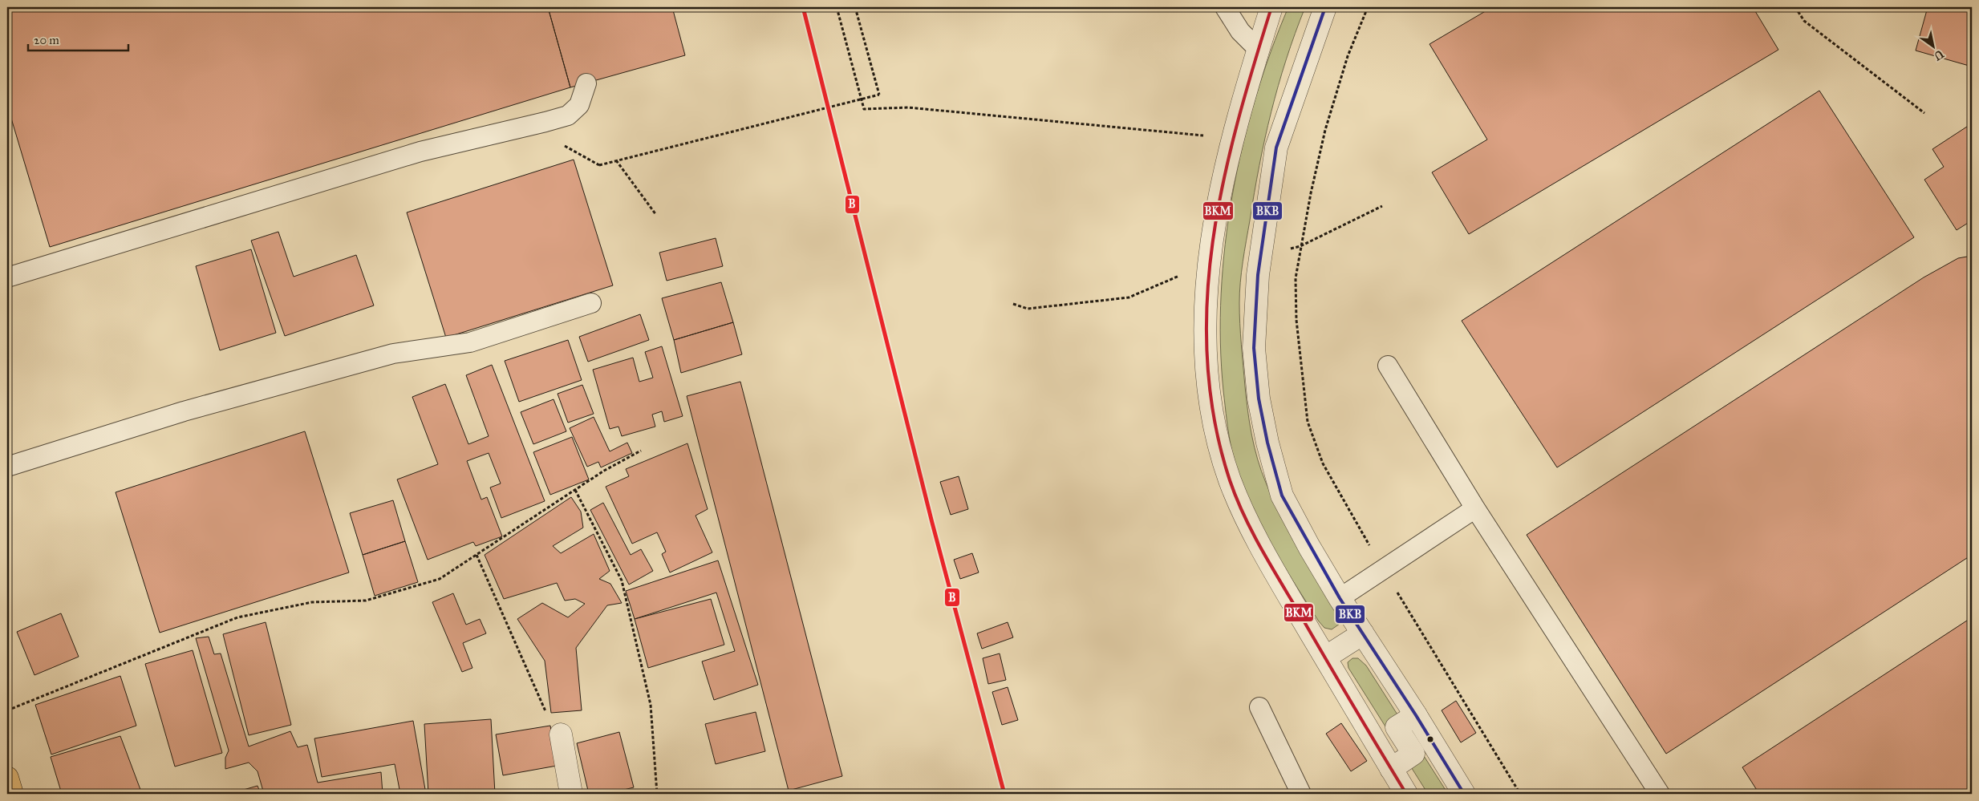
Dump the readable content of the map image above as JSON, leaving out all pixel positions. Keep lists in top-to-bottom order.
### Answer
{
  "lines": ["transit line B", "transit line BKB", "transit line BKM"],
  "scale_bar": "20 m",
  "north": "bottom right"
}
